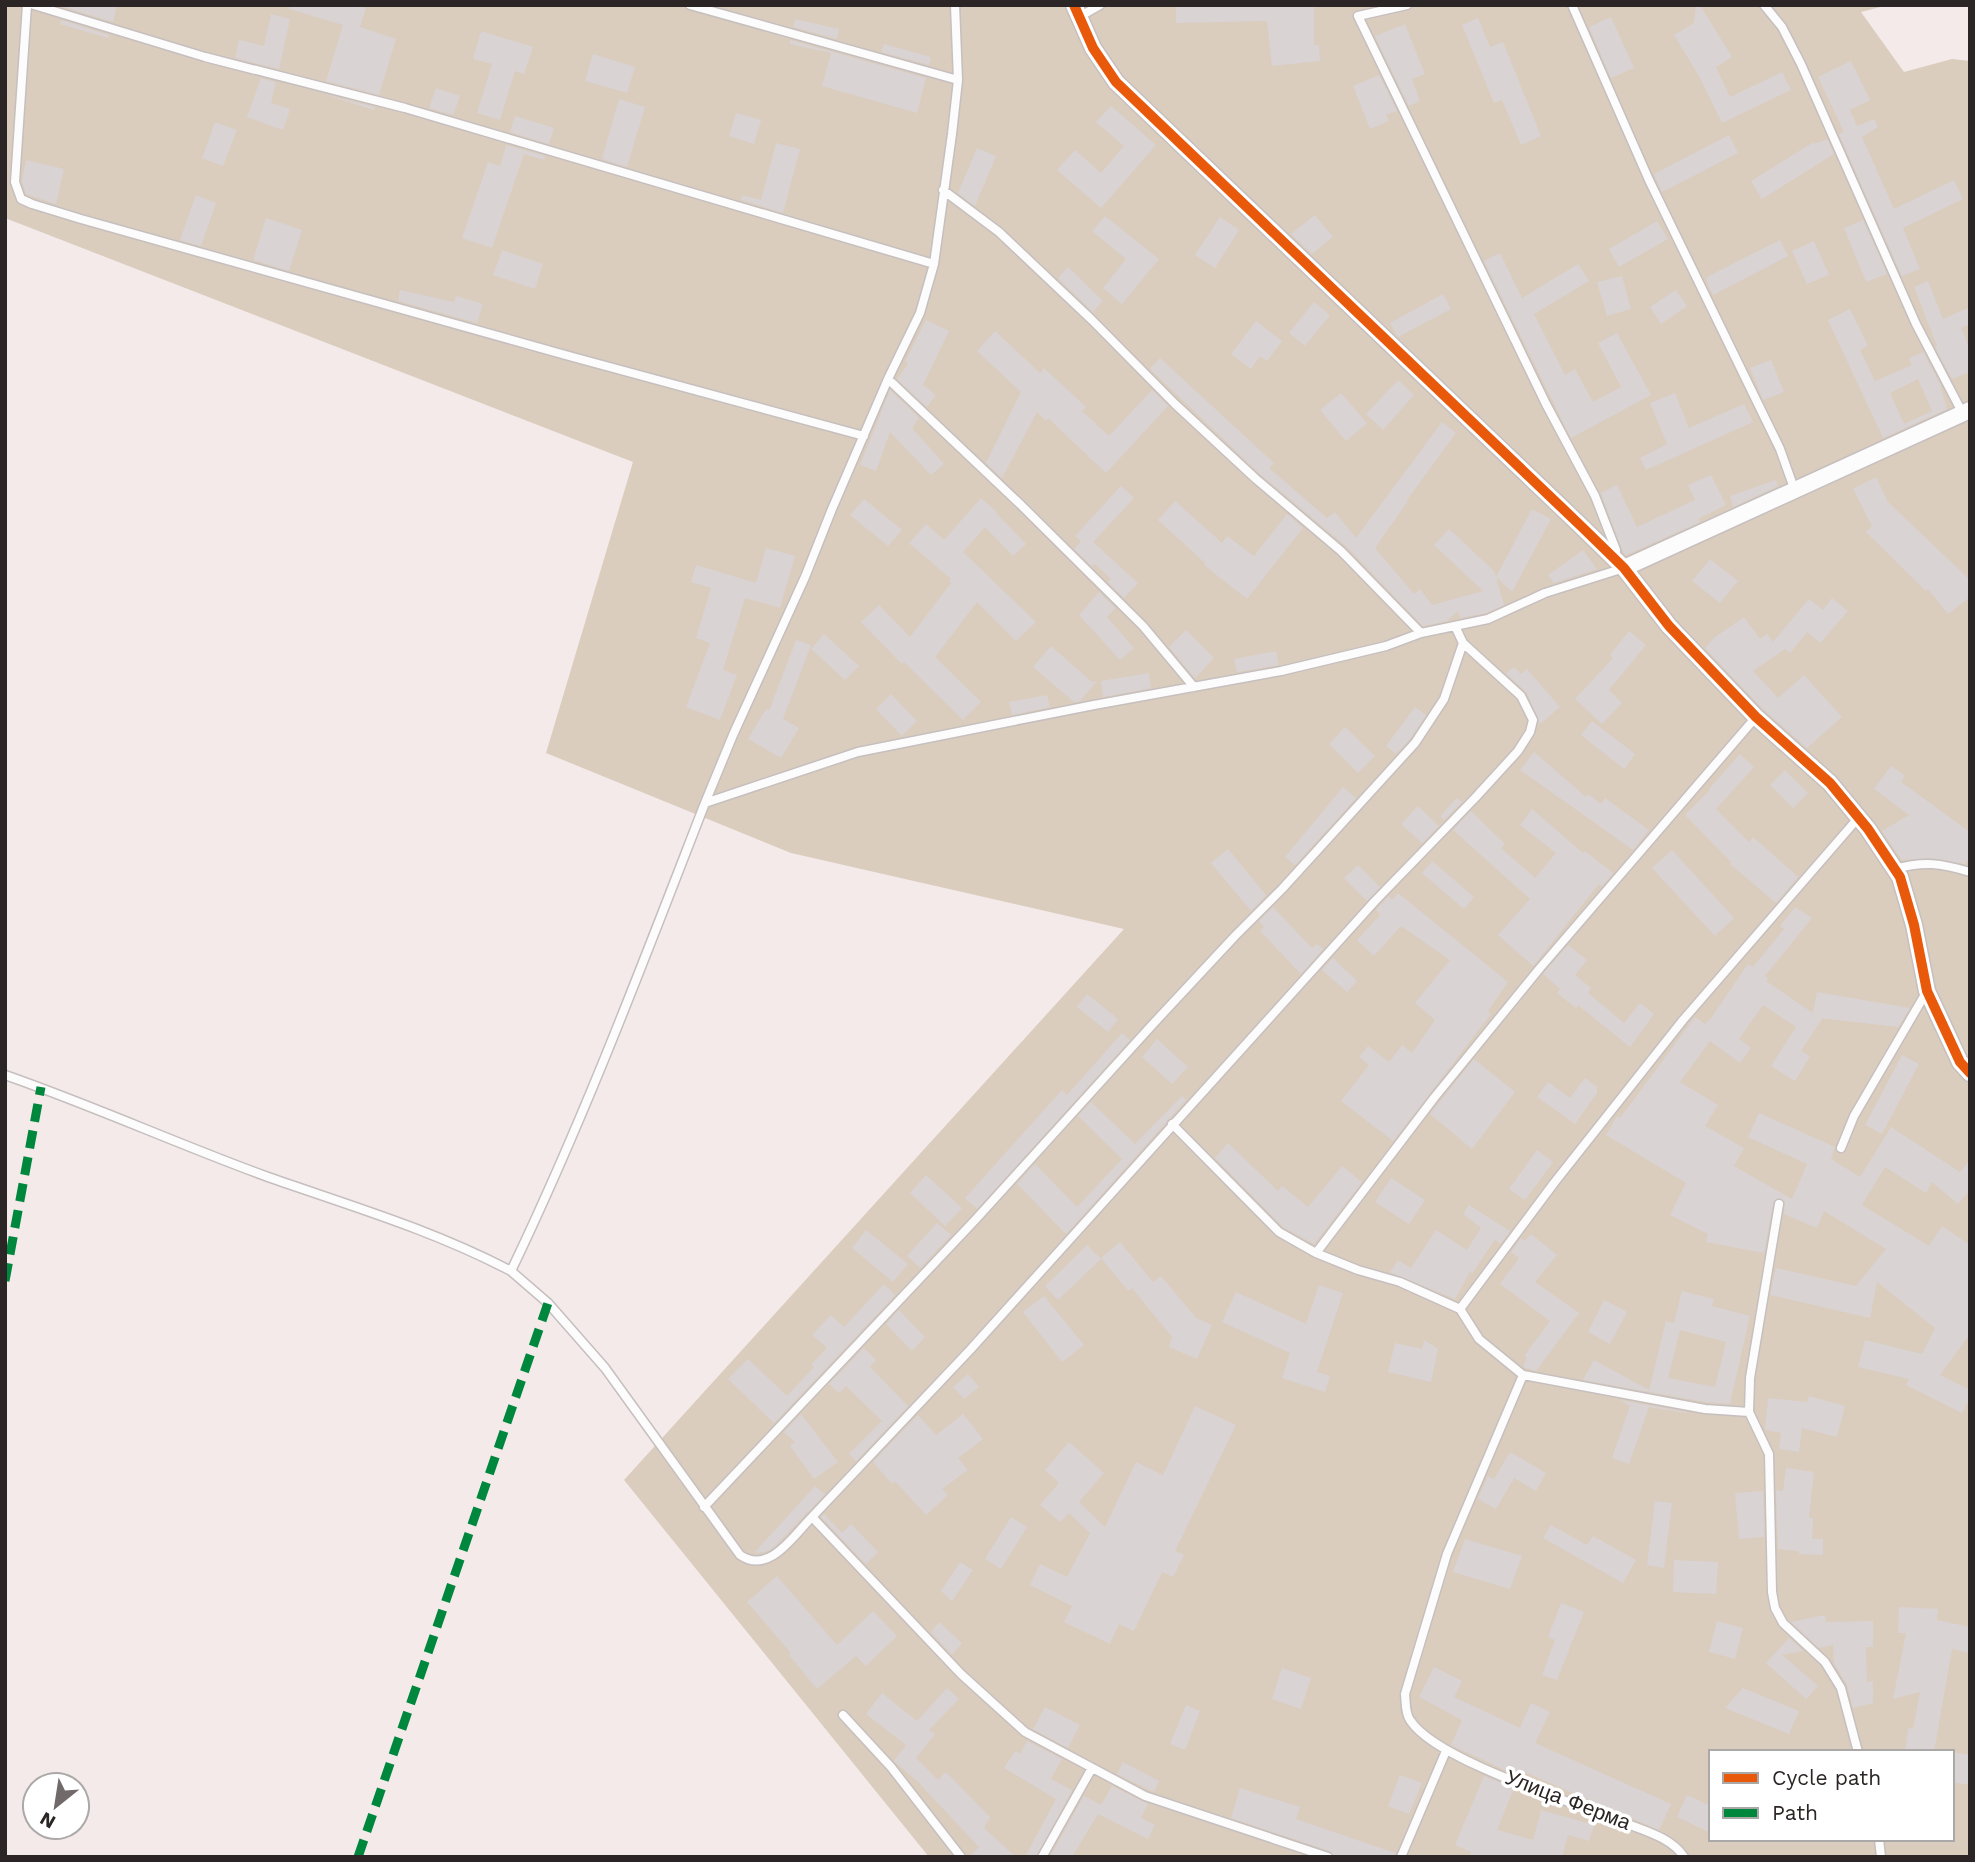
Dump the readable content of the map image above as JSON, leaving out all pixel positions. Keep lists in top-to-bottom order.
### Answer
{
  "streets": {
    "lane": ["Улица Ферма"]
  },
  "legend": ["Cycle path", "Path"],
  "north": "bottom left"
}
